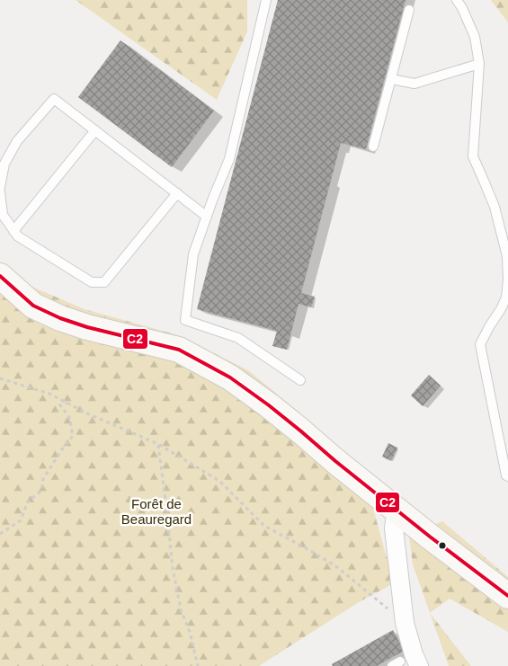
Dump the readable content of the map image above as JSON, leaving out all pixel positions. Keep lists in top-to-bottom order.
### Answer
{
  "parks": ["Forêt de Beauregard"],
  "lines": ["transit line C2"]
}
